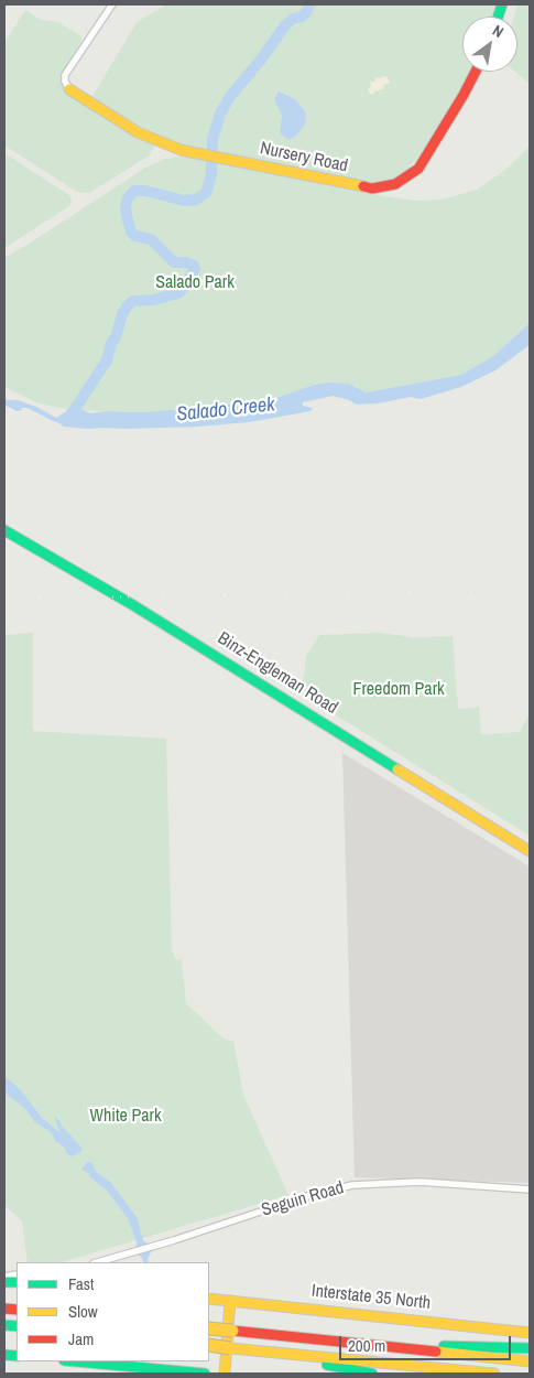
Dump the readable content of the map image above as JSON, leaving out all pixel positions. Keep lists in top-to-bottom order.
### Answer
{
  "streets": {
    "main road": ["Nursery Road", "Binz-Engleman Road", "Interstate 35 North"],
    "street": ["Seguin Road"]
  },
  "water": ["Salado Creek"],
  "parks": ["Salado Park", "Freedom Park", "White Park"],
  "legend": ["Fast", "Slow", "Jam"],
  "scale_bar": "200 m",
  "north": "top right"
}
